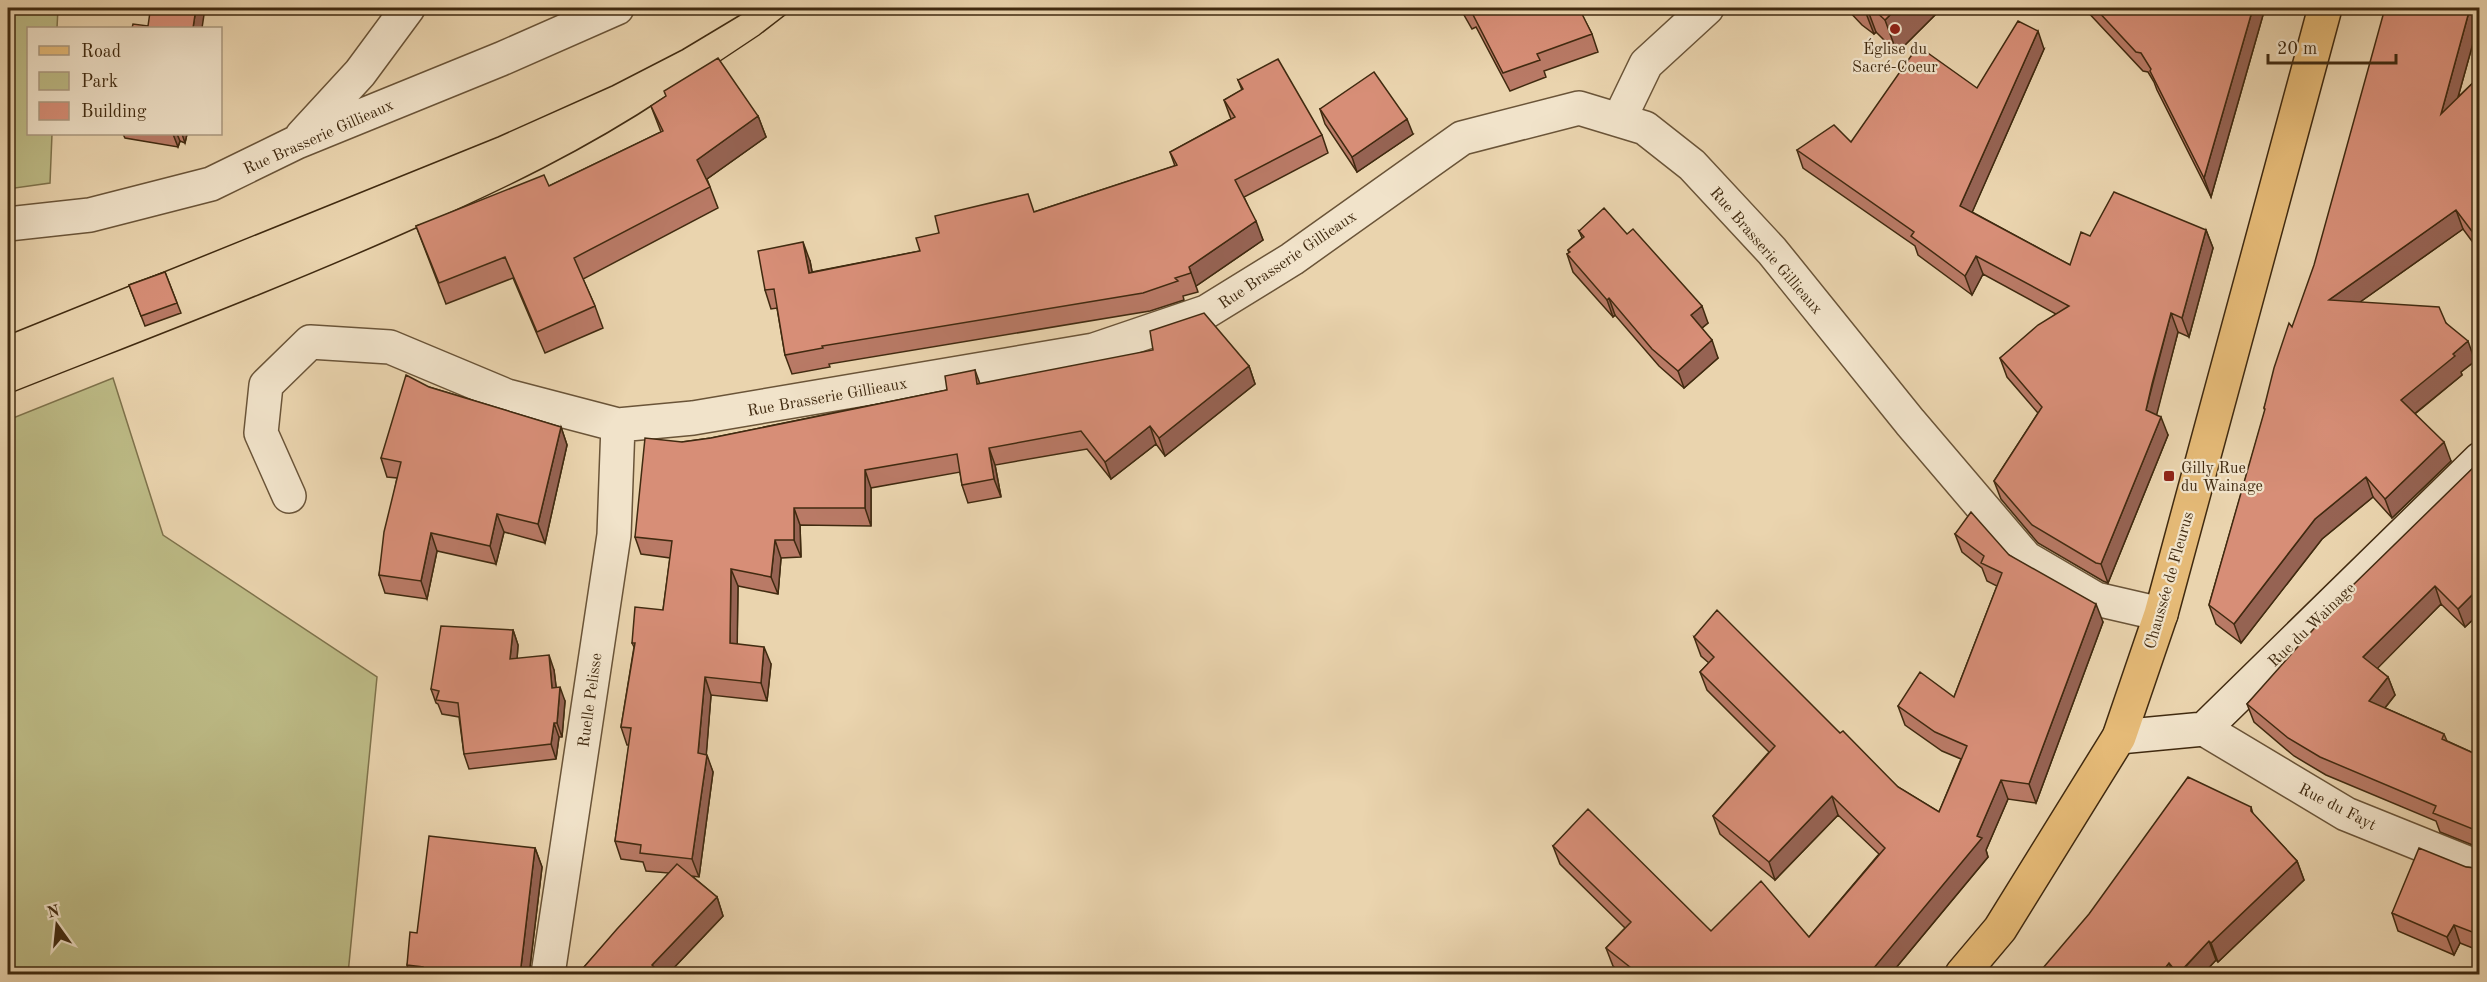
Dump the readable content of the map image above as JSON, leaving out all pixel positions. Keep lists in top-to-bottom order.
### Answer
{
  "streets": {
    "main road": ["Chaussée de Fleurus"],
    "street": [
      "Rue Brasserie Gillieaux",
      "Rue du Wainage",
      "Ruelle Pelisse",
      "Rue du Fayt"
    ]
  },
  "crossings": [
    ["Rue Brasserie Gillieaux", "Chaussée de Fleurus"],
    ["Rue Brasserie Gillieaux", "Ruelle Pelisse"],
    ["Rue du Wainage", "Rue du Fayt"]
  ],
  "places": {
    "other": ["Église du Sacré-Coeur"],
    "transit": ["Gilly Rue du Wainage"]
  },
  "legend": ["Road", "Park", "Building"],
  "scale_bar": "20 m",
  "north": "top"
}
